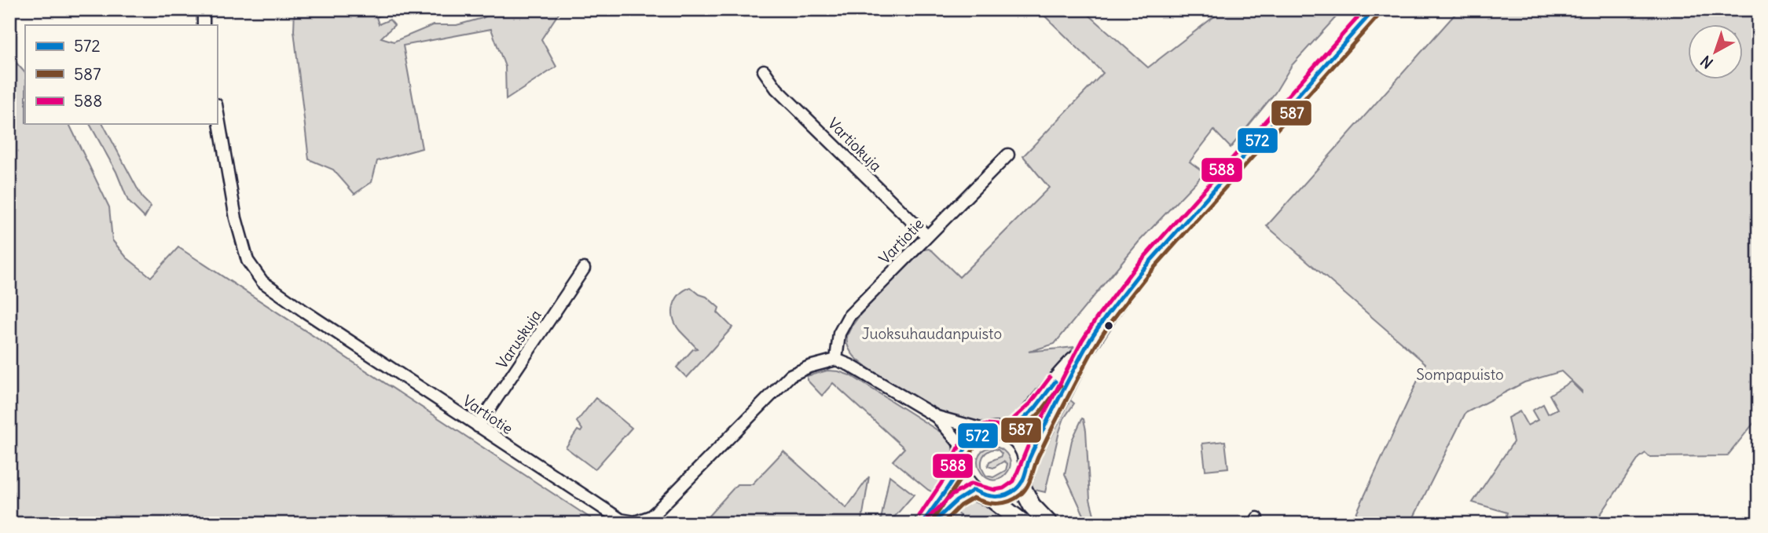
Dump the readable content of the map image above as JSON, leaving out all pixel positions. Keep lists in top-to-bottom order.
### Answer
{
  "streets": {
    "street": ["Vartiokuja", "Vartiotie", "Varuskuja"]
  },
  "crossings": [
    ["Vartiokuja", "Vartiotie"],
    ["Vartiotie", "Varuskuja"]
  ],
  "parks": ["Juoksuhaudanpuisto", "Sompapuisto"],
  "lines": ["transit line 572", "transit line 588", "transit line 587"],
  "legend": ["572", "587", "588"],
  "north": "bottom left"
}
